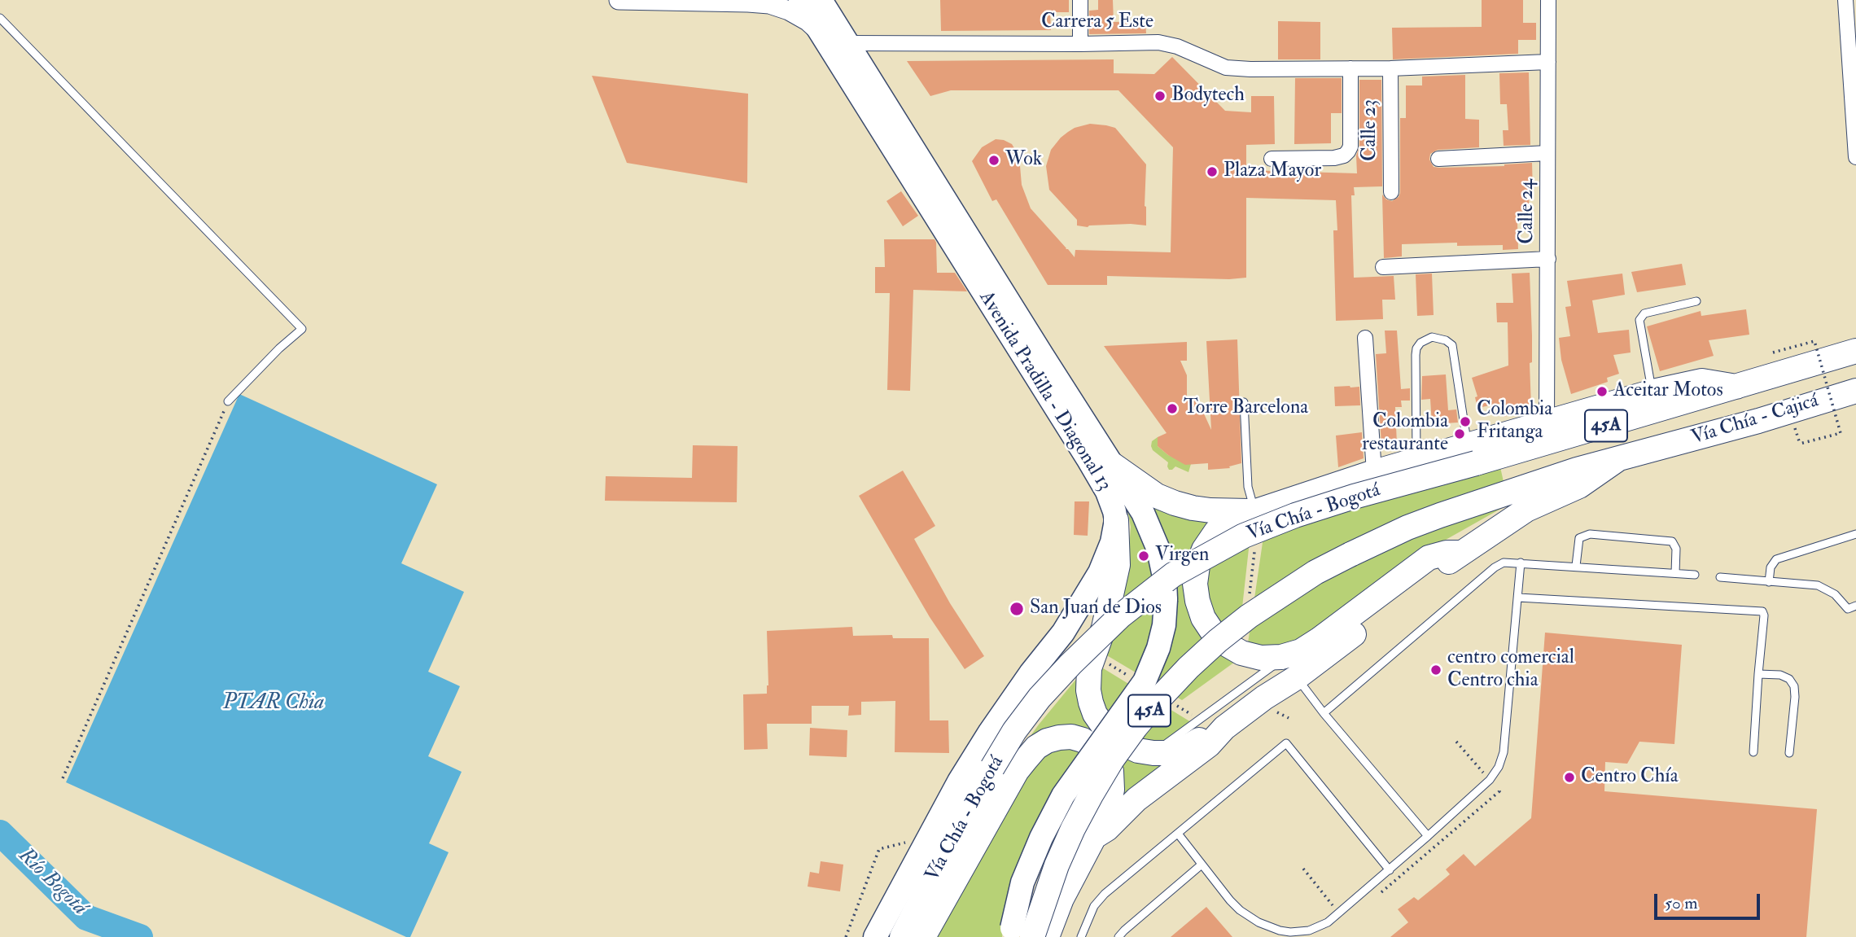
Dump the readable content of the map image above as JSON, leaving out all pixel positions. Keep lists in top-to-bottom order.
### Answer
{
  "streets": {
    "highway": ["Vía Chía - Cajicá", "45A", "Vía Chía - Bogotá"],
    "main road": ["Avenida Pradilla - Diagonal 13"],
    "street": ["Carrera 5 Este", "Calle 23", "Calle 24"]
  },
  "crossings": [
    ["Carrera 5 Este", "Calle 23"],
    ["Carrera 5 Este", "Calle 24"],
    ["Carrera 5 Este", "Avenida Pradilla - Diagonal 13"],
    ["Avenida Pradilla - Diagonal 13", "45A"],
    ["Vía Chía - Cajicá", "45A"],
    ["45A", "Vía Chía - Bogotá"]
  ],
  "water": ["PTAR Chia", "Río Bogotá"],
  "places": [
    "Bodytech",
    "Wok",
    "Plaza Mayor",
    "Aceitar Motos",
    "Torre Barcelona",
    "Colombia Fritanga",
    "Colombia restaurante",
    "Virgen",
    "San Juan de Dios",
    "centro comercial Centro chia",
    "Centro Chía"
  ],
  "scale_bar": "50 m"
}
